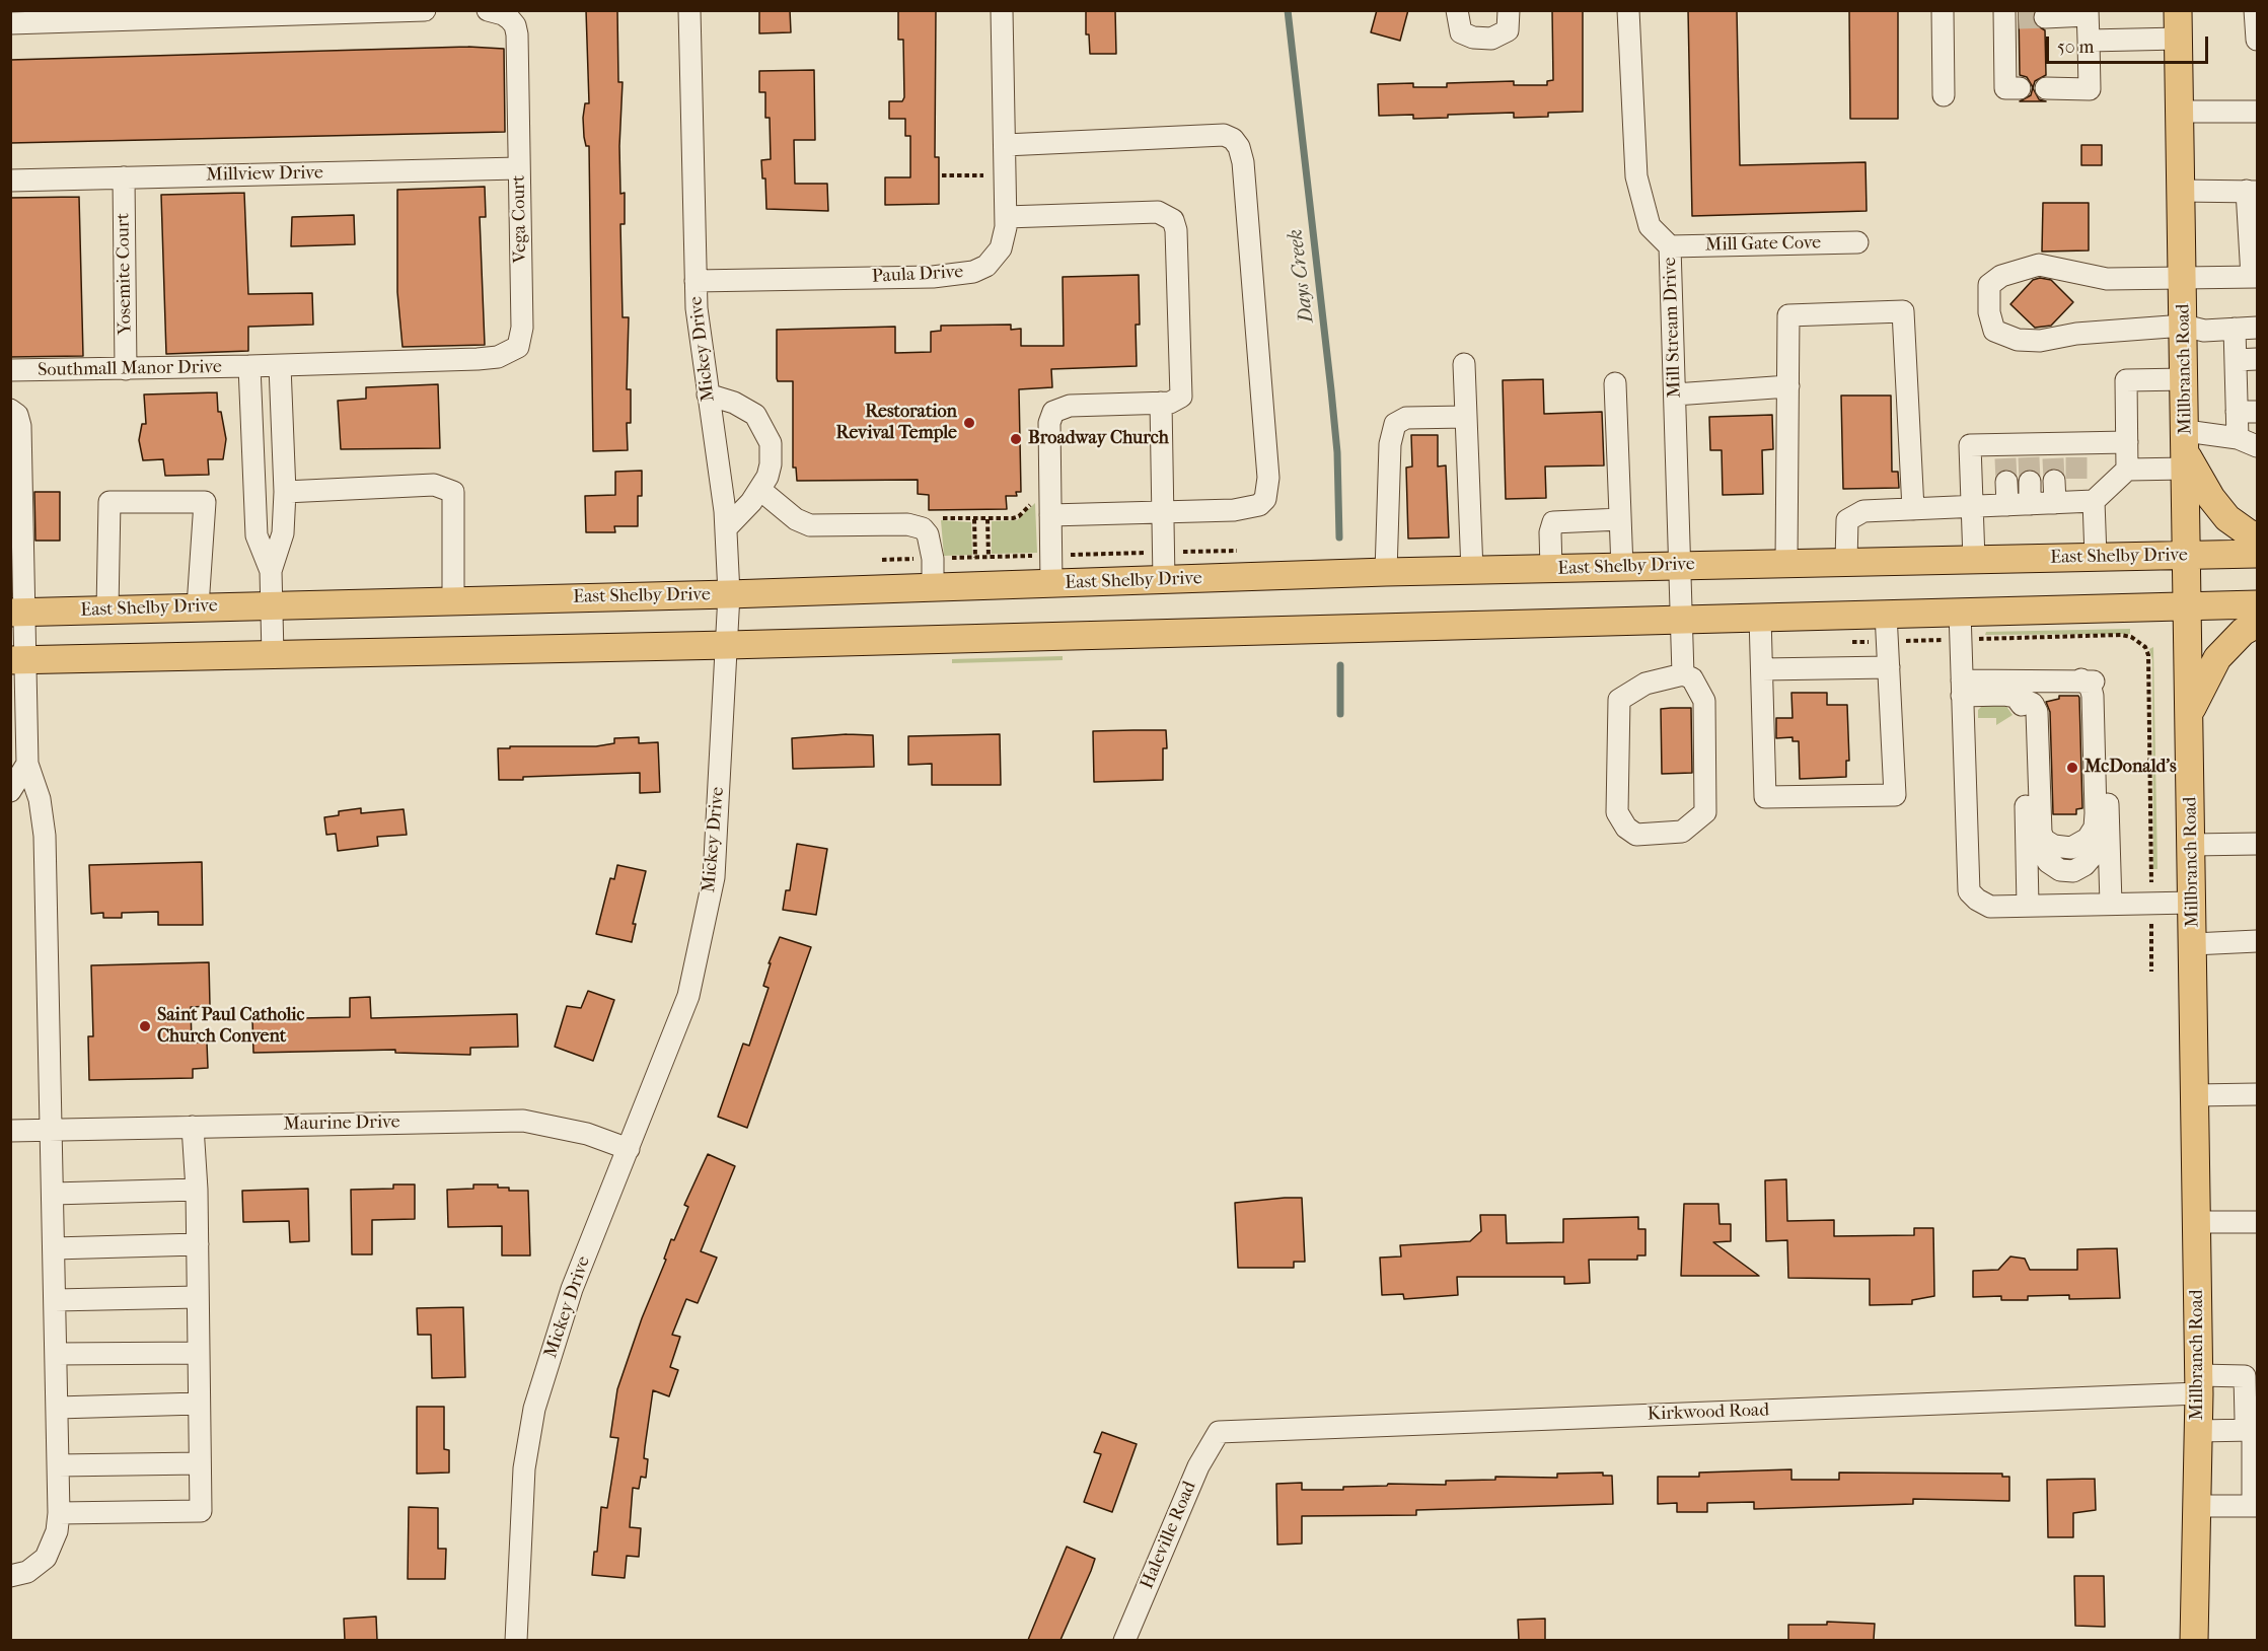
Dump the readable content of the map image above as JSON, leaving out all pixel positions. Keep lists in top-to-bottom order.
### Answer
{
  "streets": {
    "main road": ["Millbranch Road", "East Shelby Drive"],
    "street": [
      "Millview Drive",
      "Vega Court",
      "Mill Gate Cove",
      "Yosemite Court",
      "Paula Drive",
      "Mill Stream Drive",
      "Mickey Drive",
      "Southmall Manor Drive",
      "Maurine Drive",
      "Kirkwood Road",
      "Haleville Road"
    ]
  },
  "crossings": [
    ["Millview Drive", "Vega Court"],
    ["Millview Drive", "Yosemite Court"],
    ["Vega Court", "Southmall Manor Drive"],
    ["Mill Gate Cove", "Mill Stream Drive"],
    ["Yosemite Court", "Southmall Manor Drive"],
    ["Paula Drive", "Mickey Drive"],
    ["Mill Stream Drive", "East Shelby Drive"],
    ["Mickey Drive", "East Shelby Drive"],
    ["Mickey Drive", "Maurine Drive"],
    ["Millbranch Road", "East Shelby Drive"],
    ["Millbranch Road", "Kirkwood Road"],
    ["Kirkwood Road", "Haleville Road"]
  ],
  "water": ["Days Creek"],
  "places": [
    "Restoration Revival Temple",
    "Broadway Church",
    "McDonald's",
    "Saint Paul Catholic Church Convent"
  ],
  "scale_bar": "50 m"
}
